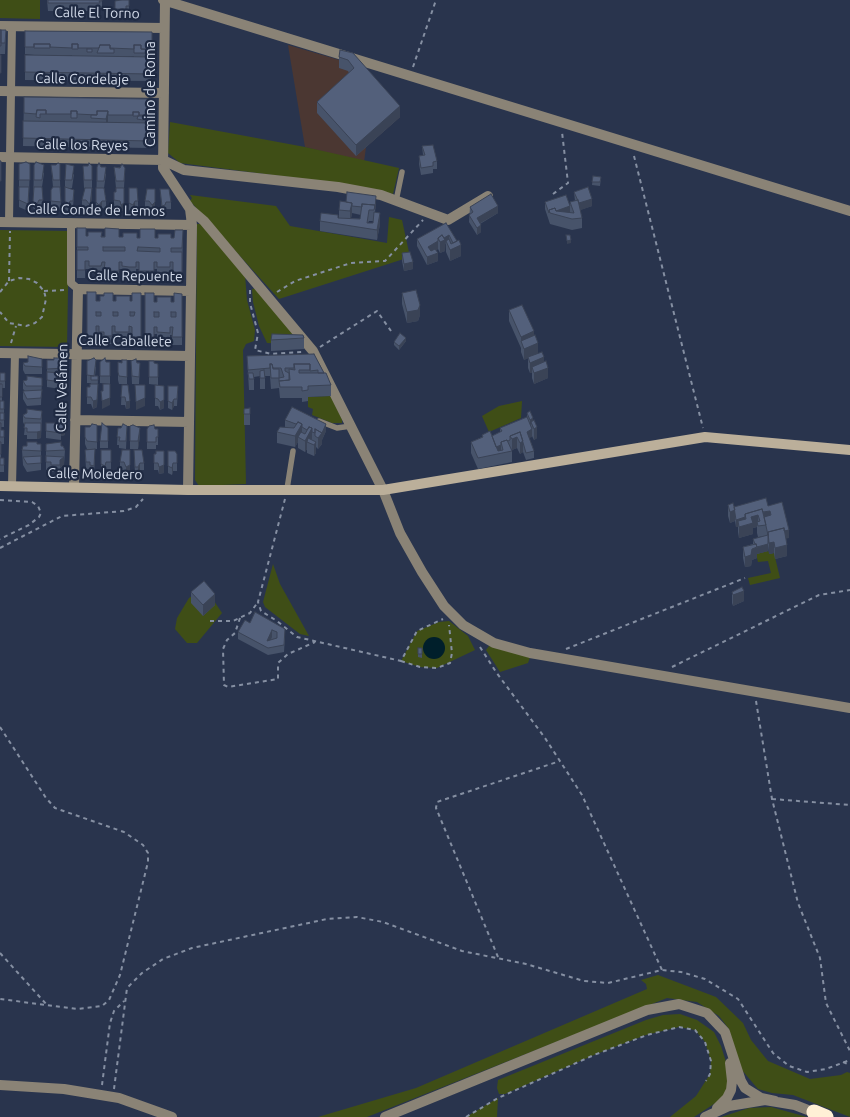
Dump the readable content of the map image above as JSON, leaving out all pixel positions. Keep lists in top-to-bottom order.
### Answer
{
  "streets": {
    "main road": ["Calle Moledero"],
    "street": [
      "Calle El Torno",
      "Calle Cordelaje",
      "Camino de Roma",
      "Calle los Reyes",
      "Calle Conde de Lemos",
      "Calle Repuente",
      "Calle Caballete",
      "Calle Velámen"
    ]
  },
  "crossings": [
    ["Calle El Torno", "Camino de Roma"],
    ["Calle Cordelaje", "Camino de Roma"],
    ["Camino de Roma", "Calle los Reyes"],
    ["Calle Repuente", "Calle Velámen"],
    ["Calle Caballete", "Calle Velámen"],
    ["Calle Velámen", "Calle Moledero"]
  ]
}
